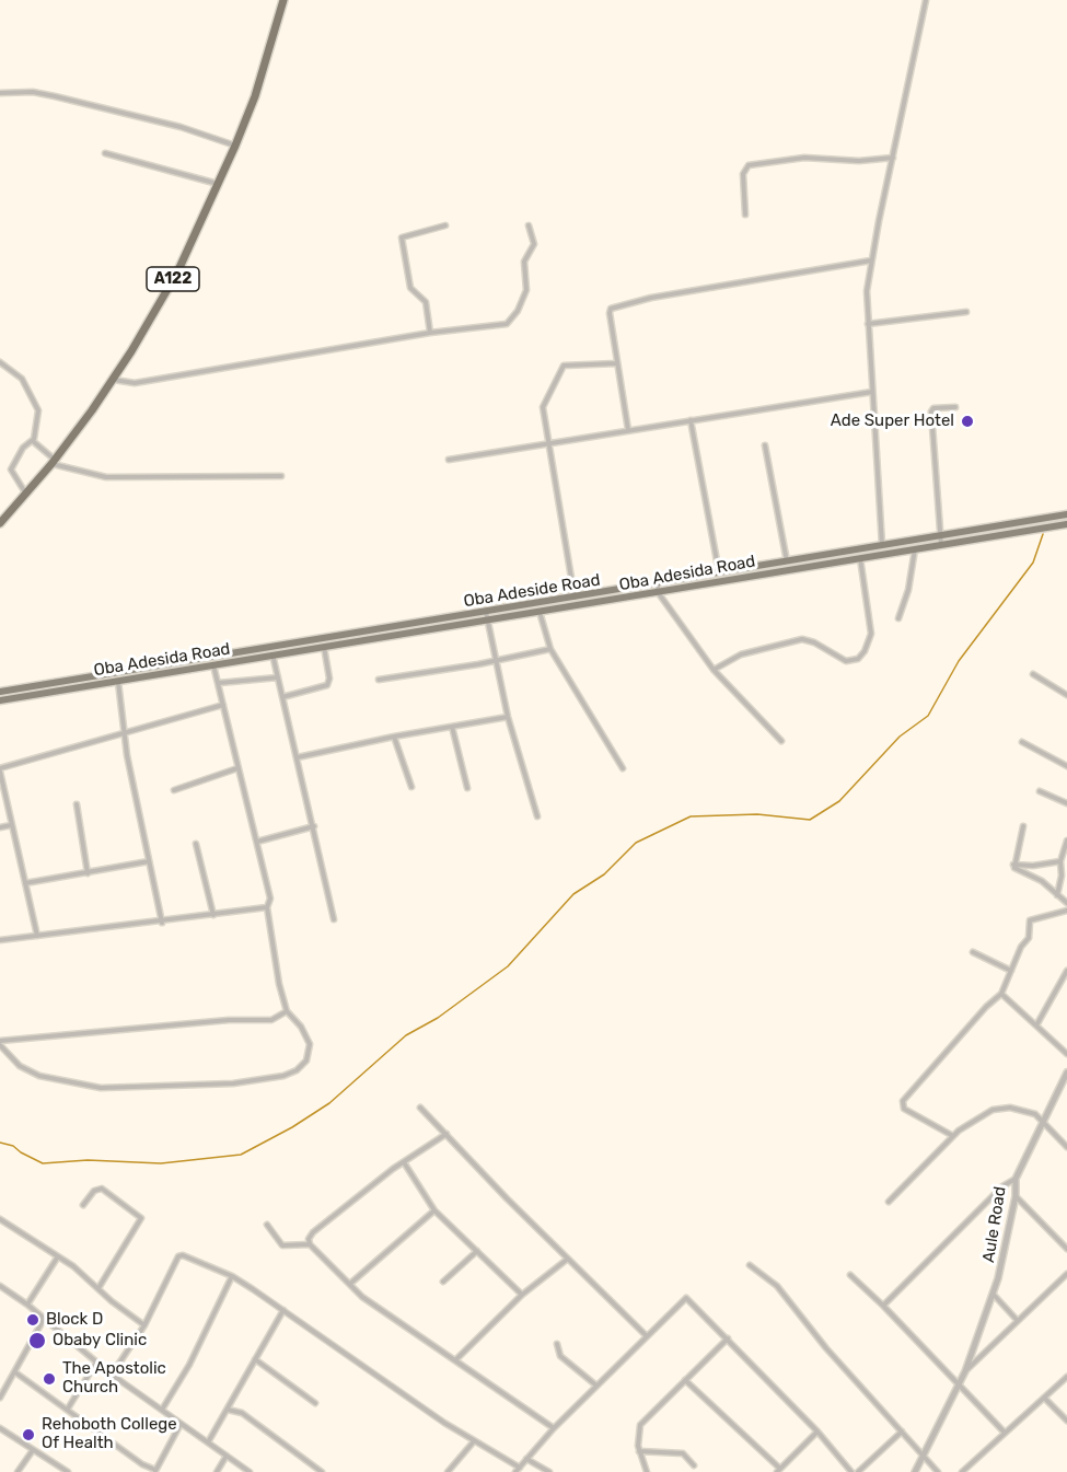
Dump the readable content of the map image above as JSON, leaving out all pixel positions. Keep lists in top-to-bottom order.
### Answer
{
  "streets": {
    "highway": ["A122"],
    "main road": ["Oba Adesida Road", "Oba Adeside Road"],
    "street": ["Aule Road"]
  },
  "crossings": [
    ["Oba Adesida Road", "Oba Adeside Road"]
  ],
  "places": [
    "Ade Super Hotel",
    "Block D",
    "Obaby Clinic",
    "The Apostolic Church",
    "Rehoboth College Of Health"
  ]
}
